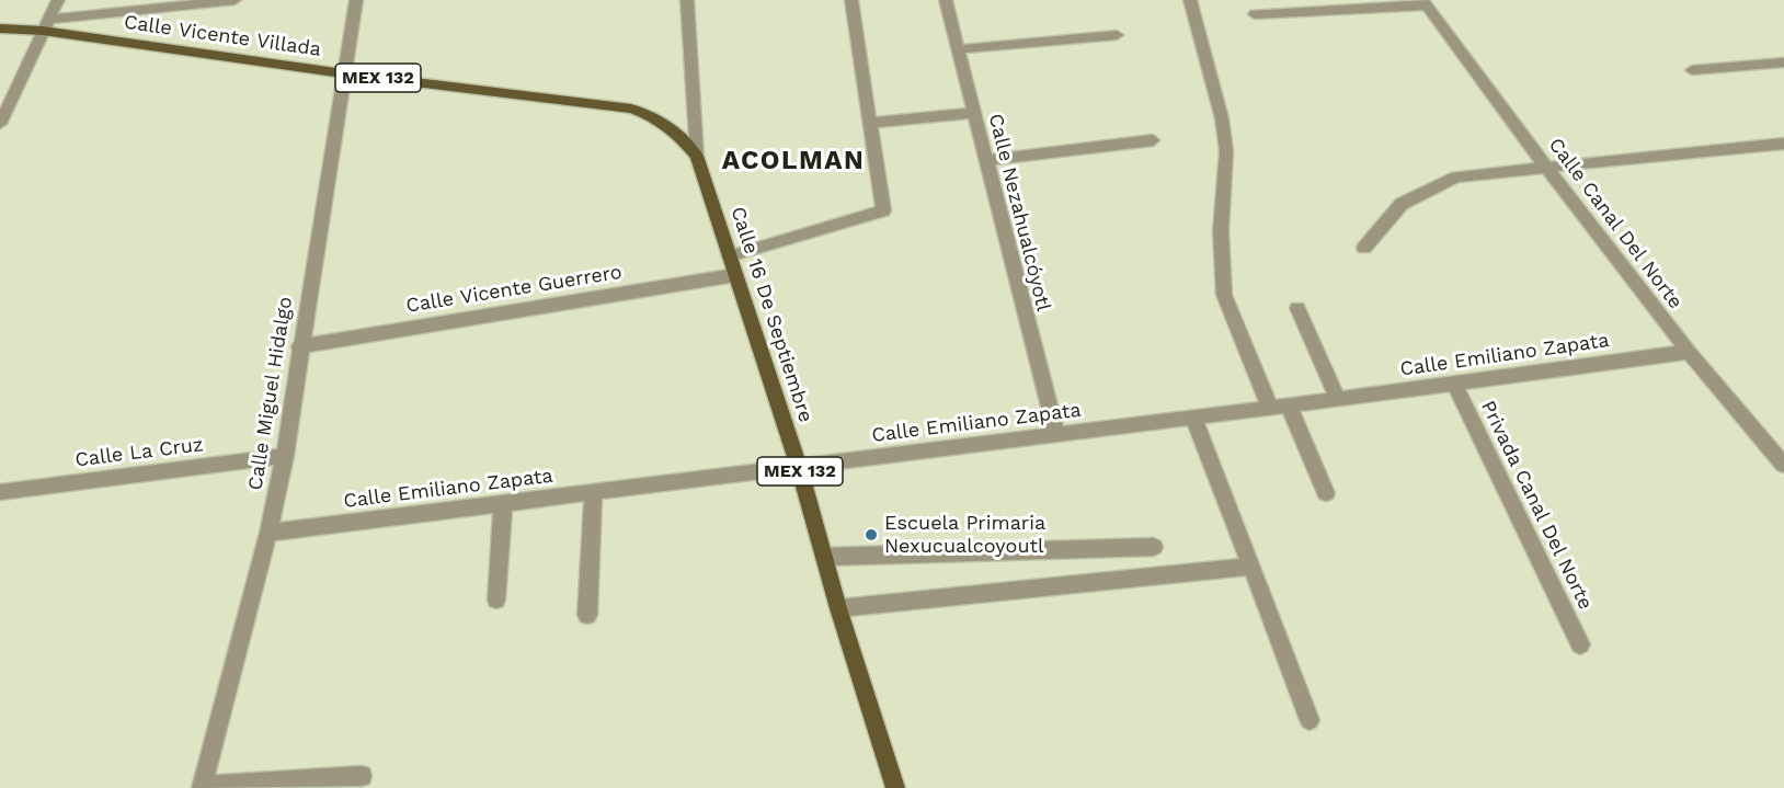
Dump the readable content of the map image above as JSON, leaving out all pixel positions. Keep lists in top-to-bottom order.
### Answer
{
  "streets": {
    "main road": ["Calle Vicente Villada", "MEX 132", "Calle 16 De Septiembre"],
    "street": [
      "Calle Nezahualcóyotl",
      "Calle Canal Del Norte",
      "Calle Vicente Guerrero",
      "Calle Emiliano Zapata",
      "Calle Miguel Hidalgo",
      "Calle La Cruz",
      "Privada Canal Del Norte"
    ]
  },
  "crossings": [
    ["Calle Vicente Villada", "Calle 16 De Septiembre"],
    ["Calle Vicente Villada", "Calle Miguel Hidalgo"],
    ["Calle Nezahualcóyotl", "Calle Emiliano Zapata"],
    ["Calle Canal Del Norte", "Calle Emiliano Zapata"],
    ["Calle Vicente Guerrero", "Calle 16 De Septiembre"],
    ["Calle Vicente Guerrero", "Calle Miguel Hidalgo"],
    ["Calle 16 De Septiembre", "Calle Emiliano Zapata"],
    ["Calle Emiliano Zapata", "Calle Miguel Hidalgo"],
    ["Calle Emiliano Zapata", "Privada Canal Del Norte"],
    ["Calle Miguel Hidalgo", "Calle La Cruz"]
  ],
  "districts": ["ACOLMAN"],
  "places": ["Escuela Primaria Nexucualcoyoutl"]
}
